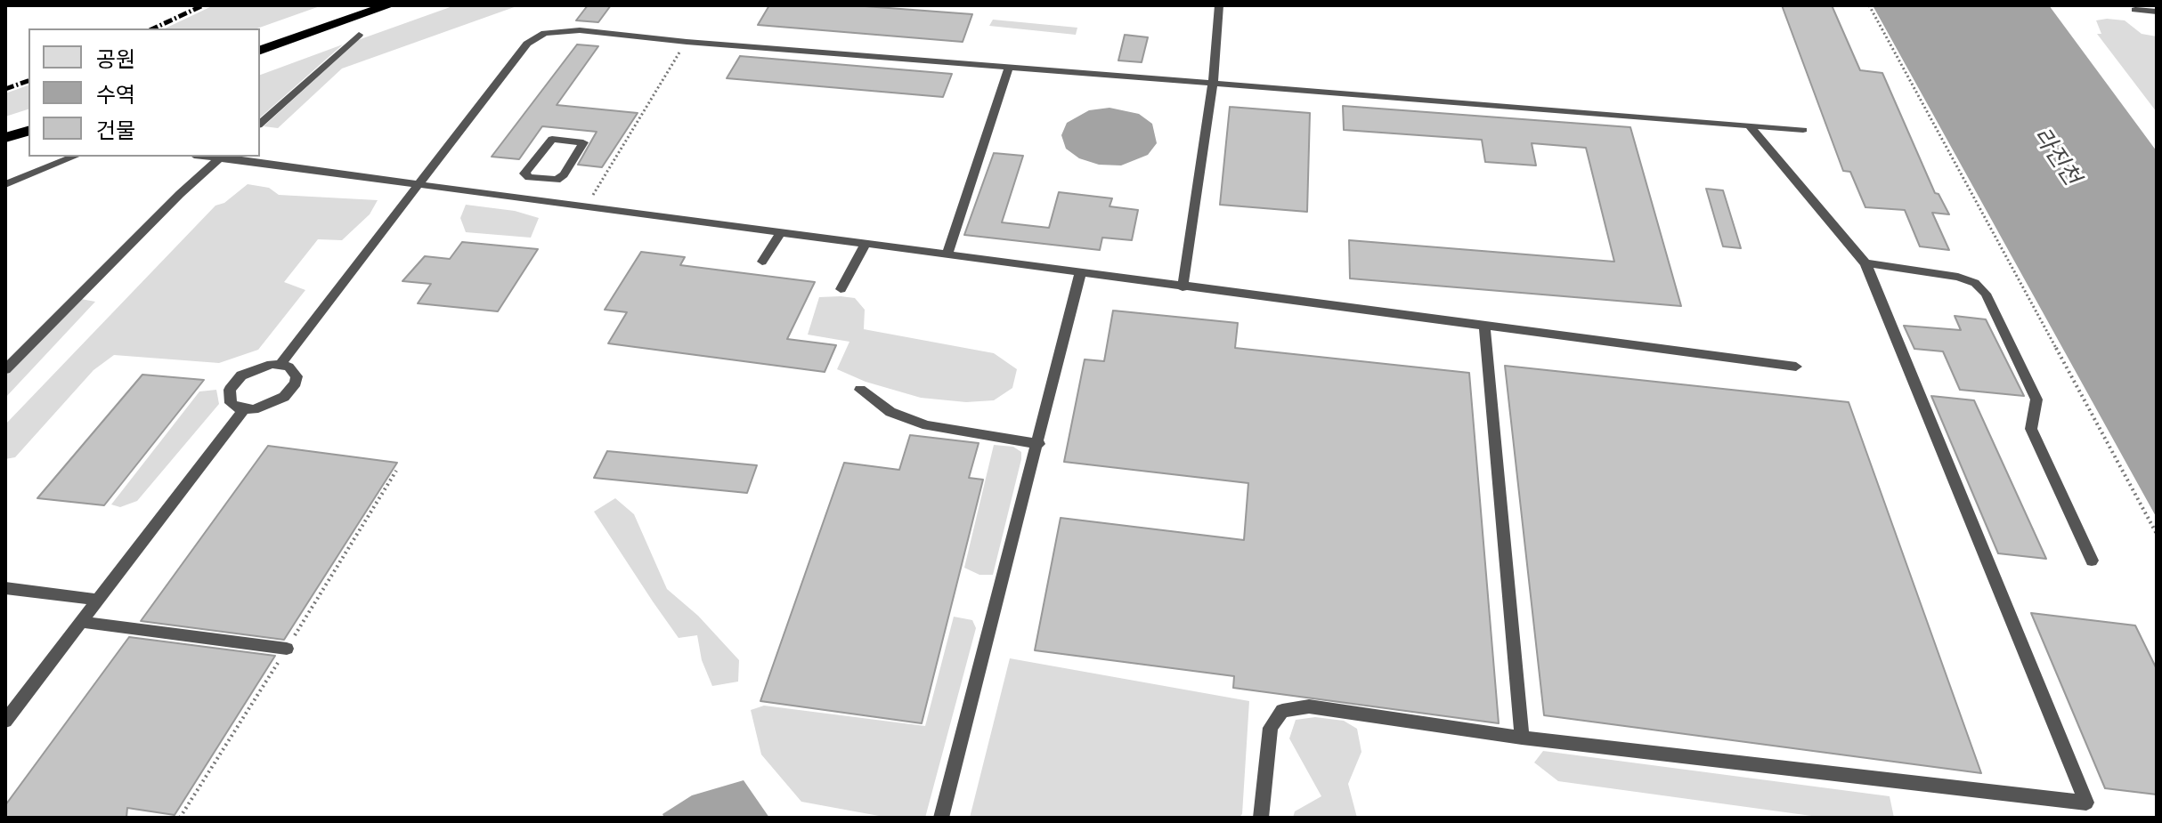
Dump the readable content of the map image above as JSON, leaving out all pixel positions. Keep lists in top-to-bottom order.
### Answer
{
  "water": ["라진천"],
  "legend": ["공원", "수역", "건물"]
}
